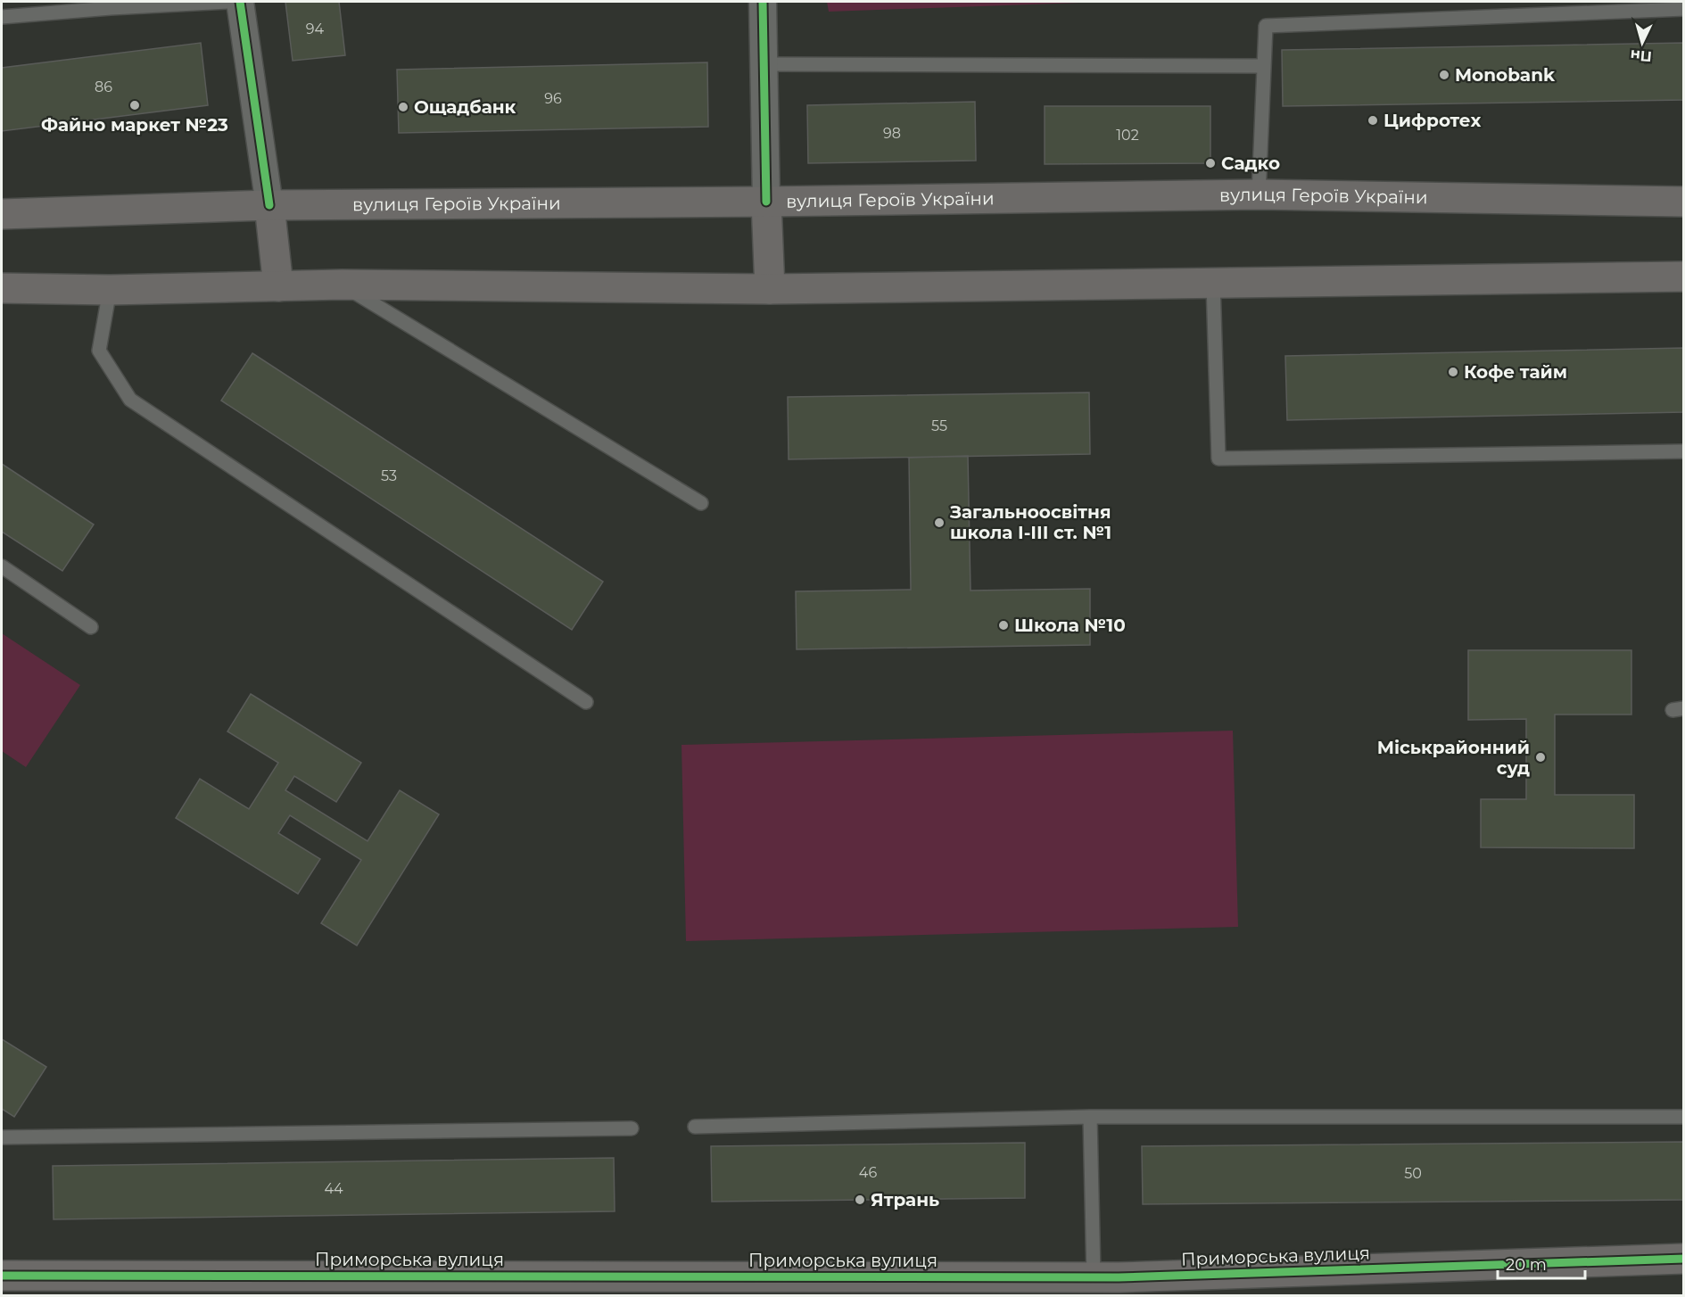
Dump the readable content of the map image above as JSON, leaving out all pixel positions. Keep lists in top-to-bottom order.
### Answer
{
  "streets": {
    "main road": ["вулиця Героїв України", "Приморська вулиця"]
  },
  "places": [
    "Monobank",
    "Файно маркет №23",
    "Ощадбанк",
    "Цифротех",
    "Садко",
    "Кофе тайм",
    "Загальноосвітня школа І-ІІІ ст. №1",
    "Школа №10",
    "Міськрайонний суд",
    "Ятрань"
  ],
  "house_numbers": [
    "94",
    "86",
    "96",
    "98",
    "102",
    "55",
    "53",
    "46",
    "50",
    "44"
  ],
  "scale_bar": "20 m",
  "north": "bottom"
}
